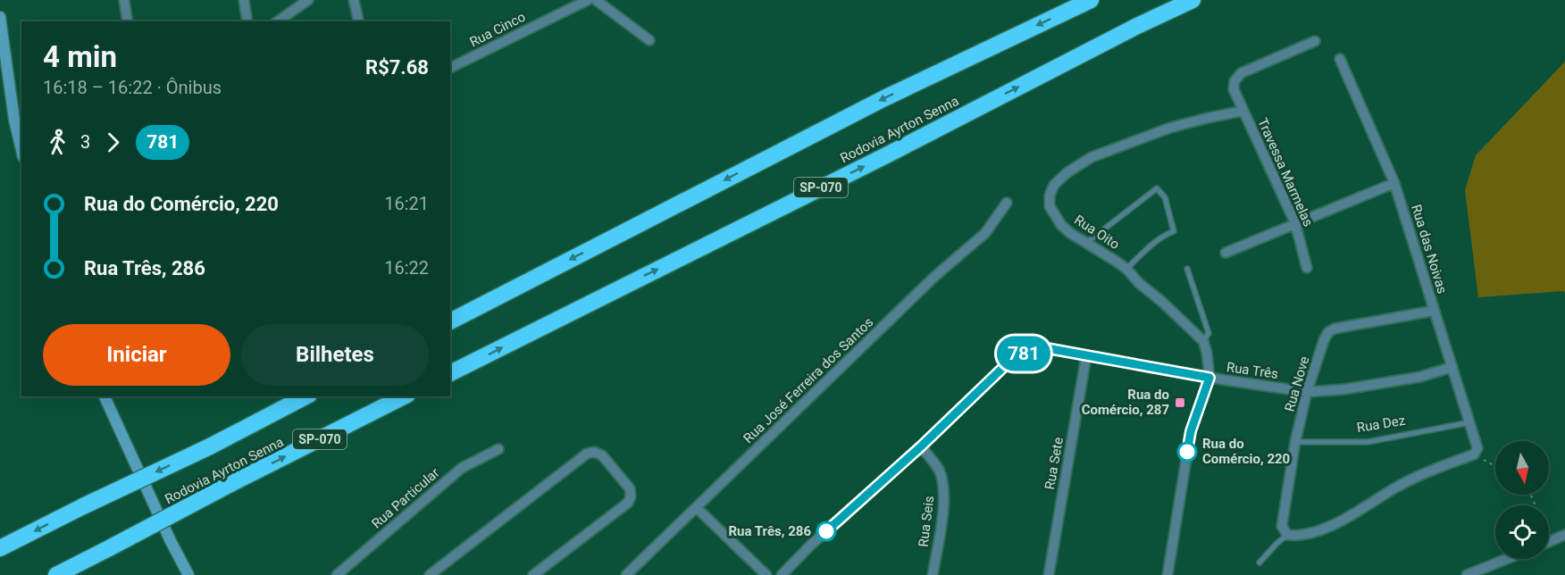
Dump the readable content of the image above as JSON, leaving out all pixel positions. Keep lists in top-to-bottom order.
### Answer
{
  "streets": {
    "highway": ["Rodovia Ayrton Senna", "SP-070"],
    "street": [
      "Rua Cinco",
      "Travessa Marmelas",
      "Rua Oito",
      "Rua das Noivas",
      "Rua Três",
      "Rua José Ferreira dos Santos",
      "Rua Nove",
      "Rua Sete",
      "Rua Particular",
      "Rua Seis"
    ],
    "lane": ["Rua Dez"]
  },
  "crossings": [
    ["Travessa Marmelas", "Rua Oito"],
    ["Rua das Noivas", "Rua Três"],
    ["Rua das Noivas", "Rua Nove"],
    ["Rua das Noivas", "Rua Dez"],
    ["Rua Três", "Rua Nove"],
    ["Rua Três", "Rua Sete"],
    ["Rua Três", "Rua Seis"],
    ["Rua Nove", "Rua Dez"]
  ],
  "places": {
    "transit": ["Rua do Comércio, 287"],
    "other": ["Rua do Comércio, 220", "Rua Três, 286"]
  },
  "lines": ["bus line 781"],
  "north": "bottom",
  "page": {
    "on_map": "781",
    "heading": ["4 min", "16:18 – 16:22 · Ônibus", "R$7.68"],
    "legs": ["3", "781"],
    "list": [
      {
        "name": "Rua do Comércio, 220",
        "value": "16:21"
      },
      {
        "name": "Rua Três, 286",
        "value": "16:22"
      }
    ],
    "buttons": ["Iniciar", "Bilhetes"]
  }
}
